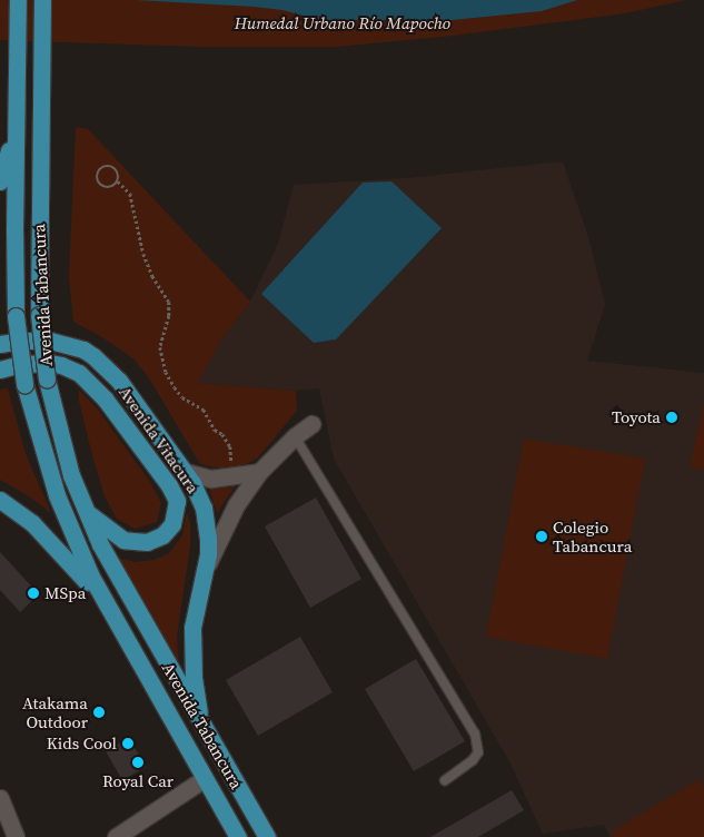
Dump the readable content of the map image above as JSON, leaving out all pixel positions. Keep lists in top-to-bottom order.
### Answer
{
  "streets": {
    "main road": ["Avenida Tabancura", "Avenida Vitacura"]
  },
  "crossings": [
    ["Avenida Tabancura", "Avenida Vitacura"]
  ],
  "parks": ["Humedal Urbano Río Mapocho"],
  "places": [
    "Toyota",
    "Colegio Tabancura",
    "MSpa",
    "Atakama Outdoor",
    "Kids Cool",
    "Royal Car"
  ]
}
